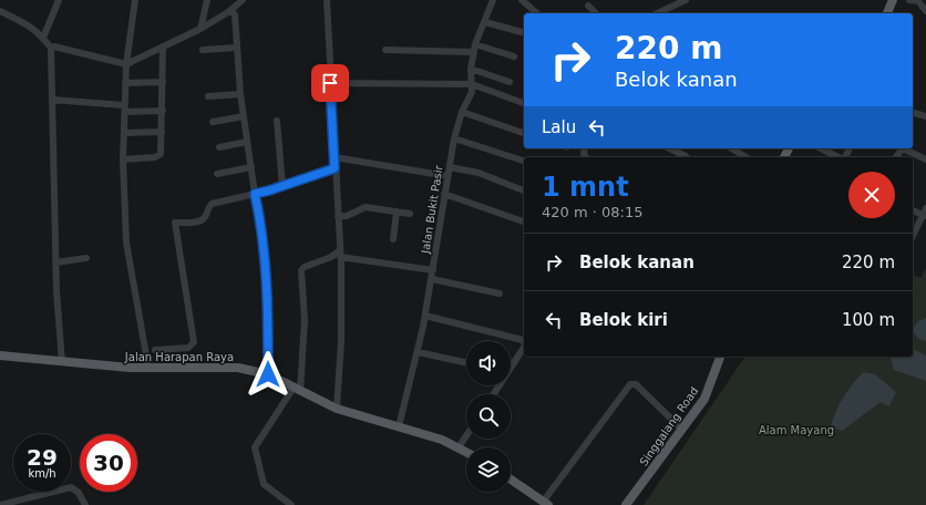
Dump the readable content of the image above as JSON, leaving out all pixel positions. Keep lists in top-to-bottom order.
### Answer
{
  "streets": {
    "main road": ["Jalan Harapan Raya", "Singgalang Road"],
    "street": ["Jalan Bukit Pasir"]
  },
  "crossings": [
    ["Jalan Bukit Pasir", "Jalan Harapan Raya"]
  ],
  "parks": ["Alam Mayang"],
  "page": {
    "turn": ["220 m", "Belok kanan"],
    "then": "Lalu",
    "heading": ["1 mnt", "420 m · 08:15"],
    "list": [
      {
        "name": "Belok kanan",
        "value": "220 m"
      },
      {
        "name": "Belok kiri",
        "value": "100 m"
      }
    ],
    "speed": "29 km/h",
    "limit": "30"
  }
}
